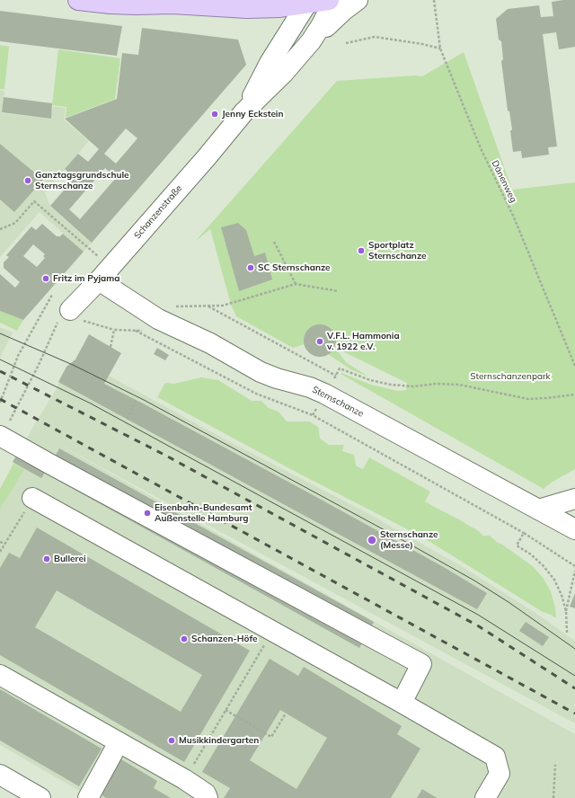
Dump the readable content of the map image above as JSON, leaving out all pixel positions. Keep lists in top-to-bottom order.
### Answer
{
  "streets": {
    "street": ["Schanzenstraße", "Sternschanze"],
    "path": ["Dänenweg"]
  },
  "crossings": [
    ["Schanzenstraße", "Sternschanze"]
  ],
  "parks": ["Sternschanzenpark"],
  "places": [
    "Jenny Eckstein",
    "Ganztagsgrundschule Sternschanze",
    "Sportplatz Sternschanze",
    "SC Sternschanze",
    "Fritz im Pyjama",
    "V.F.L. Hammonia v. 1922 e.V.",
    "Eisenbahn-Bundesamt Außenstelle Hamburg",
    "Sternschanze (Messe)",
    "Bullerei",
    "Schanzen-Höfe",
    "Musikkindergarten"
  ]
}
